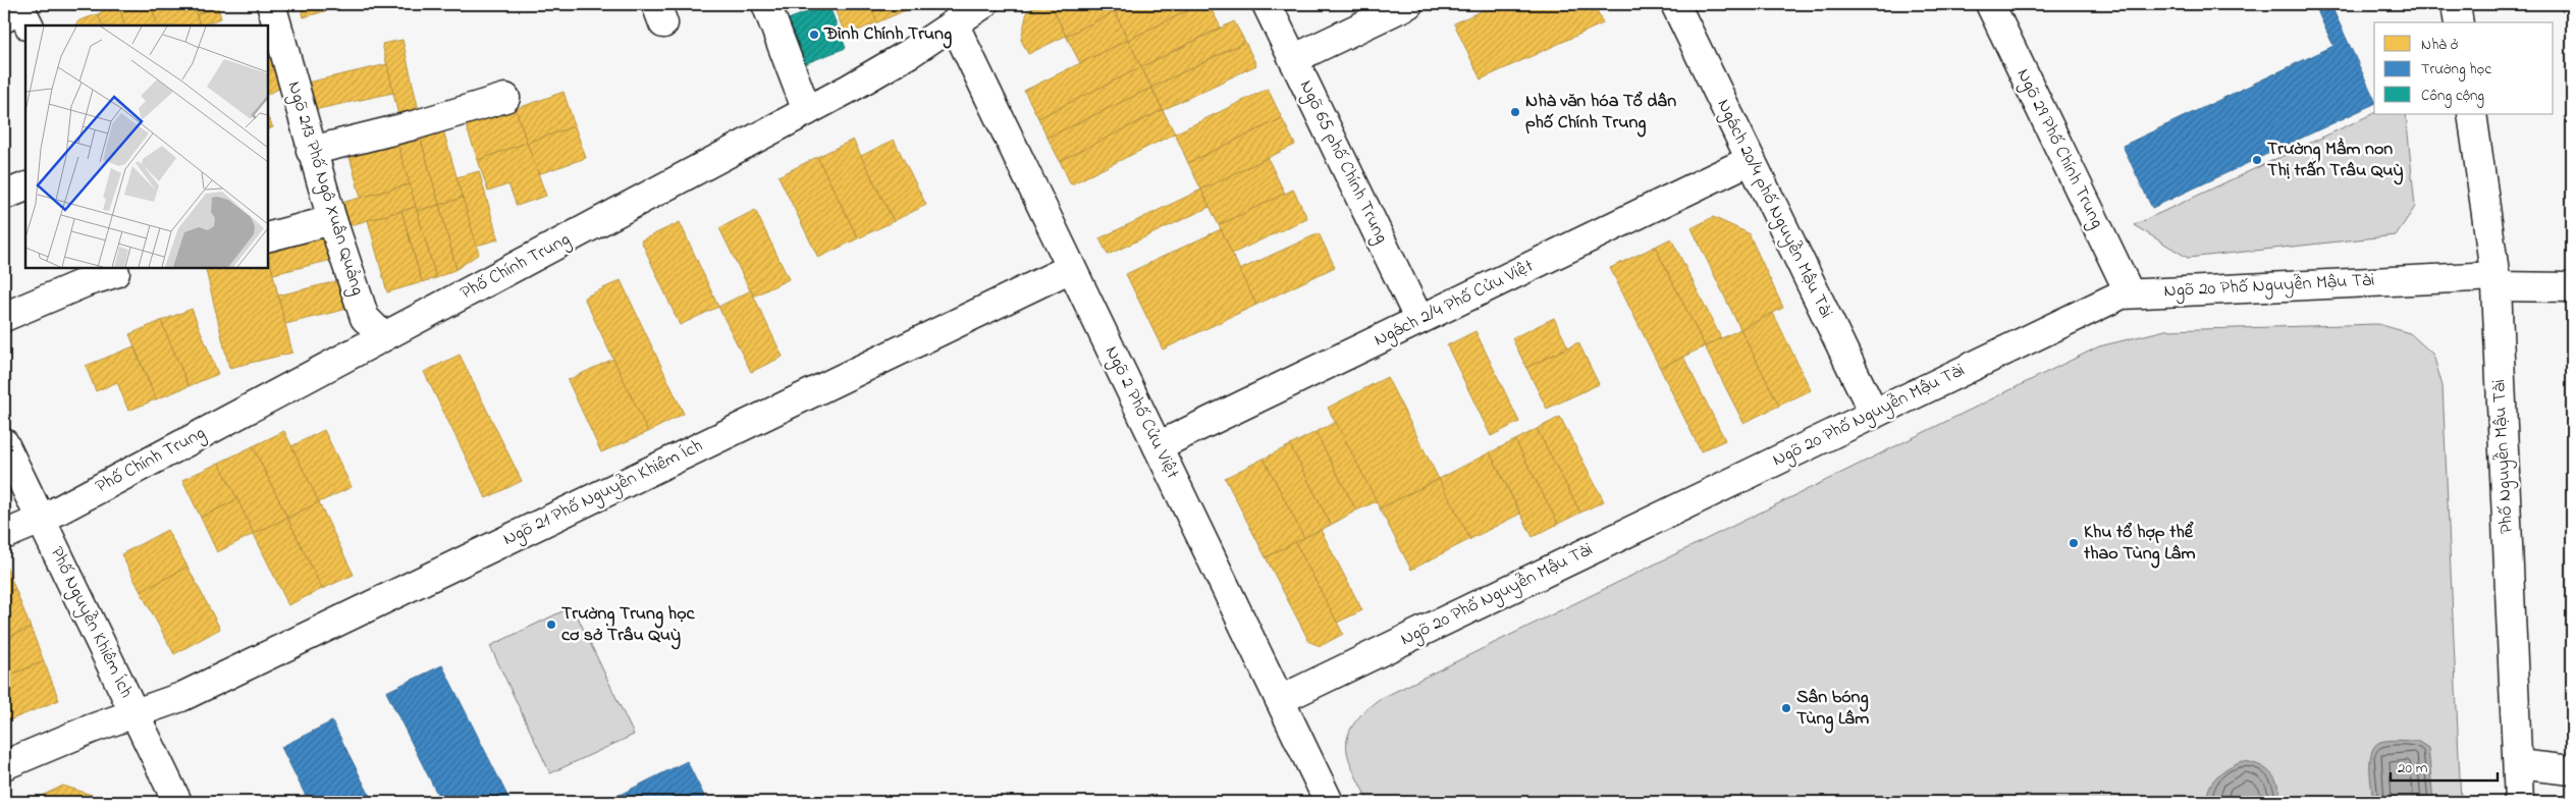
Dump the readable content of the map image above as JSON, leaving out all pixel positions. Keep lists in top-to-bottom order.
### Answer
{
  "streets": {
    "street": [
      "Ngõ 29 Phố Chính Trung",
      "Ngõ 65 phố Chính Trung",
      "Ngõ 213 Phố Ngô Xuân Quảng",
      "Ngách 20/4 phố Nguyễn Mậu Tài",
      "Phố Chính Trung",
      "Ngõ 20 Phố Nguyễn Mậu Tài",
      "Ngách 2/4 Phố Cửu Việt",
      "Ngõ 2 Phố Cửu Việt",
      "Phố Nguyễn Mậu Tài",
      "Ngõ 21 Phố Nguyễn Khiêm Ích",
      "Phố Nguyễn Khiêm Ích"
    ]
  },
  "crossings": [
    ["Ngõ 29 Phố Chính Trung", "Ngõ 20 Phố Nguyễn Mậu Tài"],
    ["Ngõ 65 phố Chính Trung", "Ngách 2/4 Phố Cửu Việt"],
    ["Ngõ 213 Phố Ngô Xuân Quảng", "Phố Chính Trung"],
    ["Ngách 20/4 phố Nguyễn Mậu Tài", "Ngõ 20 Phố Nguyễn Mậu Tài"],
    ["Ngách 20/4 phố Nguyễn Mậu Tài", "Ngách 2/4 Phố Cửu Việt"],
    ["Phố Chính Trung", "Ngõ 2 Phố Cửu Việt"],
    ["Phố Chính Trung", "Phố Nguyễn Khiêm Ích"],
    ["Ngõ 20 Phố Nguyễn Mậu Tài", "Ngõ 2 Phố Cửu Việt"],
    ["Ngõ 20 Phố Nguyễn Mậu Tài", "Phố Nguyễn Mậu Tài"],
    ["Ngách 2/4 Phố Cửu Việt", "Ngõ 2 Phố Cửu Việt"],
    ["Ngõ 2 Phố Cửu Việt", "Ngõ 21 Phố Nguyễn Khiêm Ích"],
    ["Ngõ 21 Phố Nguyễn Khiêm Ích", "Phố Nguyễn Khiêm Ích"]
  ],
  "places": [
    "Đình Chính Trung",
    "Nhà văn hóa Tổ dân phố Chính Trung",
    "Trường Mầm non Thị trấn Trâu Quỳ",
    "Khu tổ hợp thể thao Tùng Lâm",
    "Trường Trung học cơ sở Trâu Quỳ",
    "Sân bóng Tùng Lâm"
  ],
  "legend": ["Nhà ở", "Trường học", "Công cộng"],
  "scale_bar": "20 m"
}
